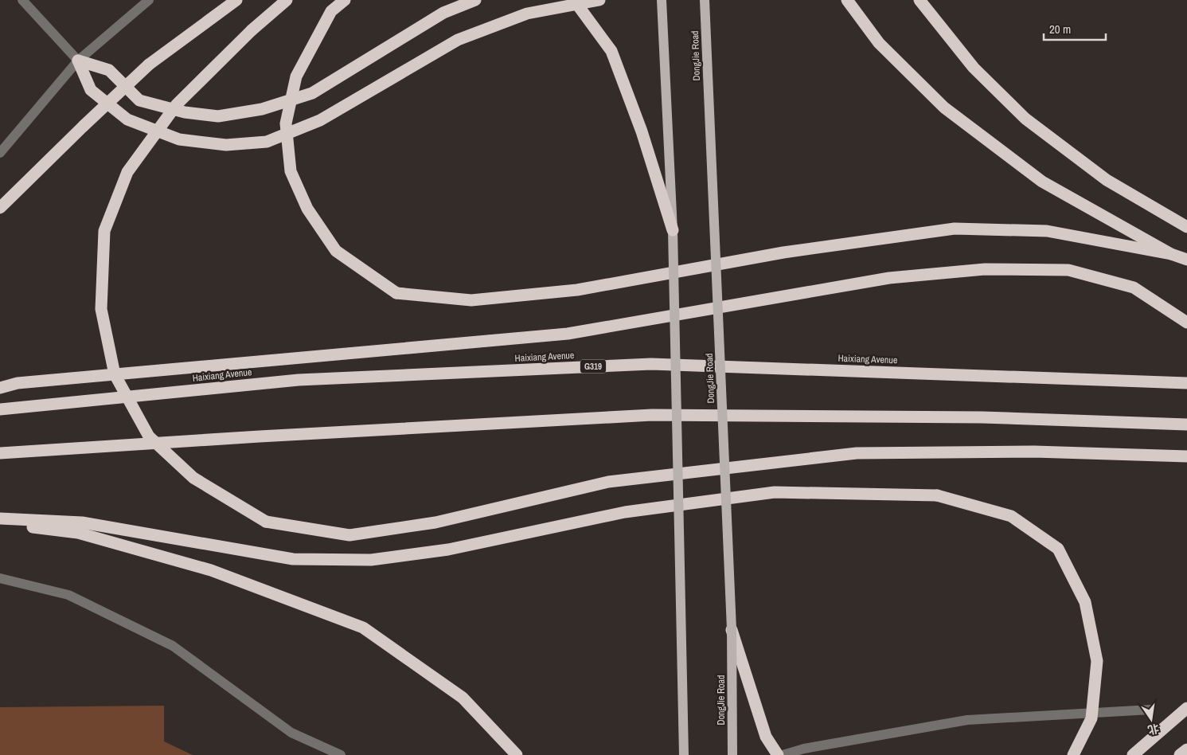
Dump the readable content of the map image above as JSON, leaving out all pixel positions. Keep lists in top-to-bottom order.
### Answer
{
  "streets": {
    "highway": ["Haixiang Avenue", "G319"],
    "main road": ["DongJie Road"]
  },
  "scale_bar": "20 m",
  "north": "bottom"
}
